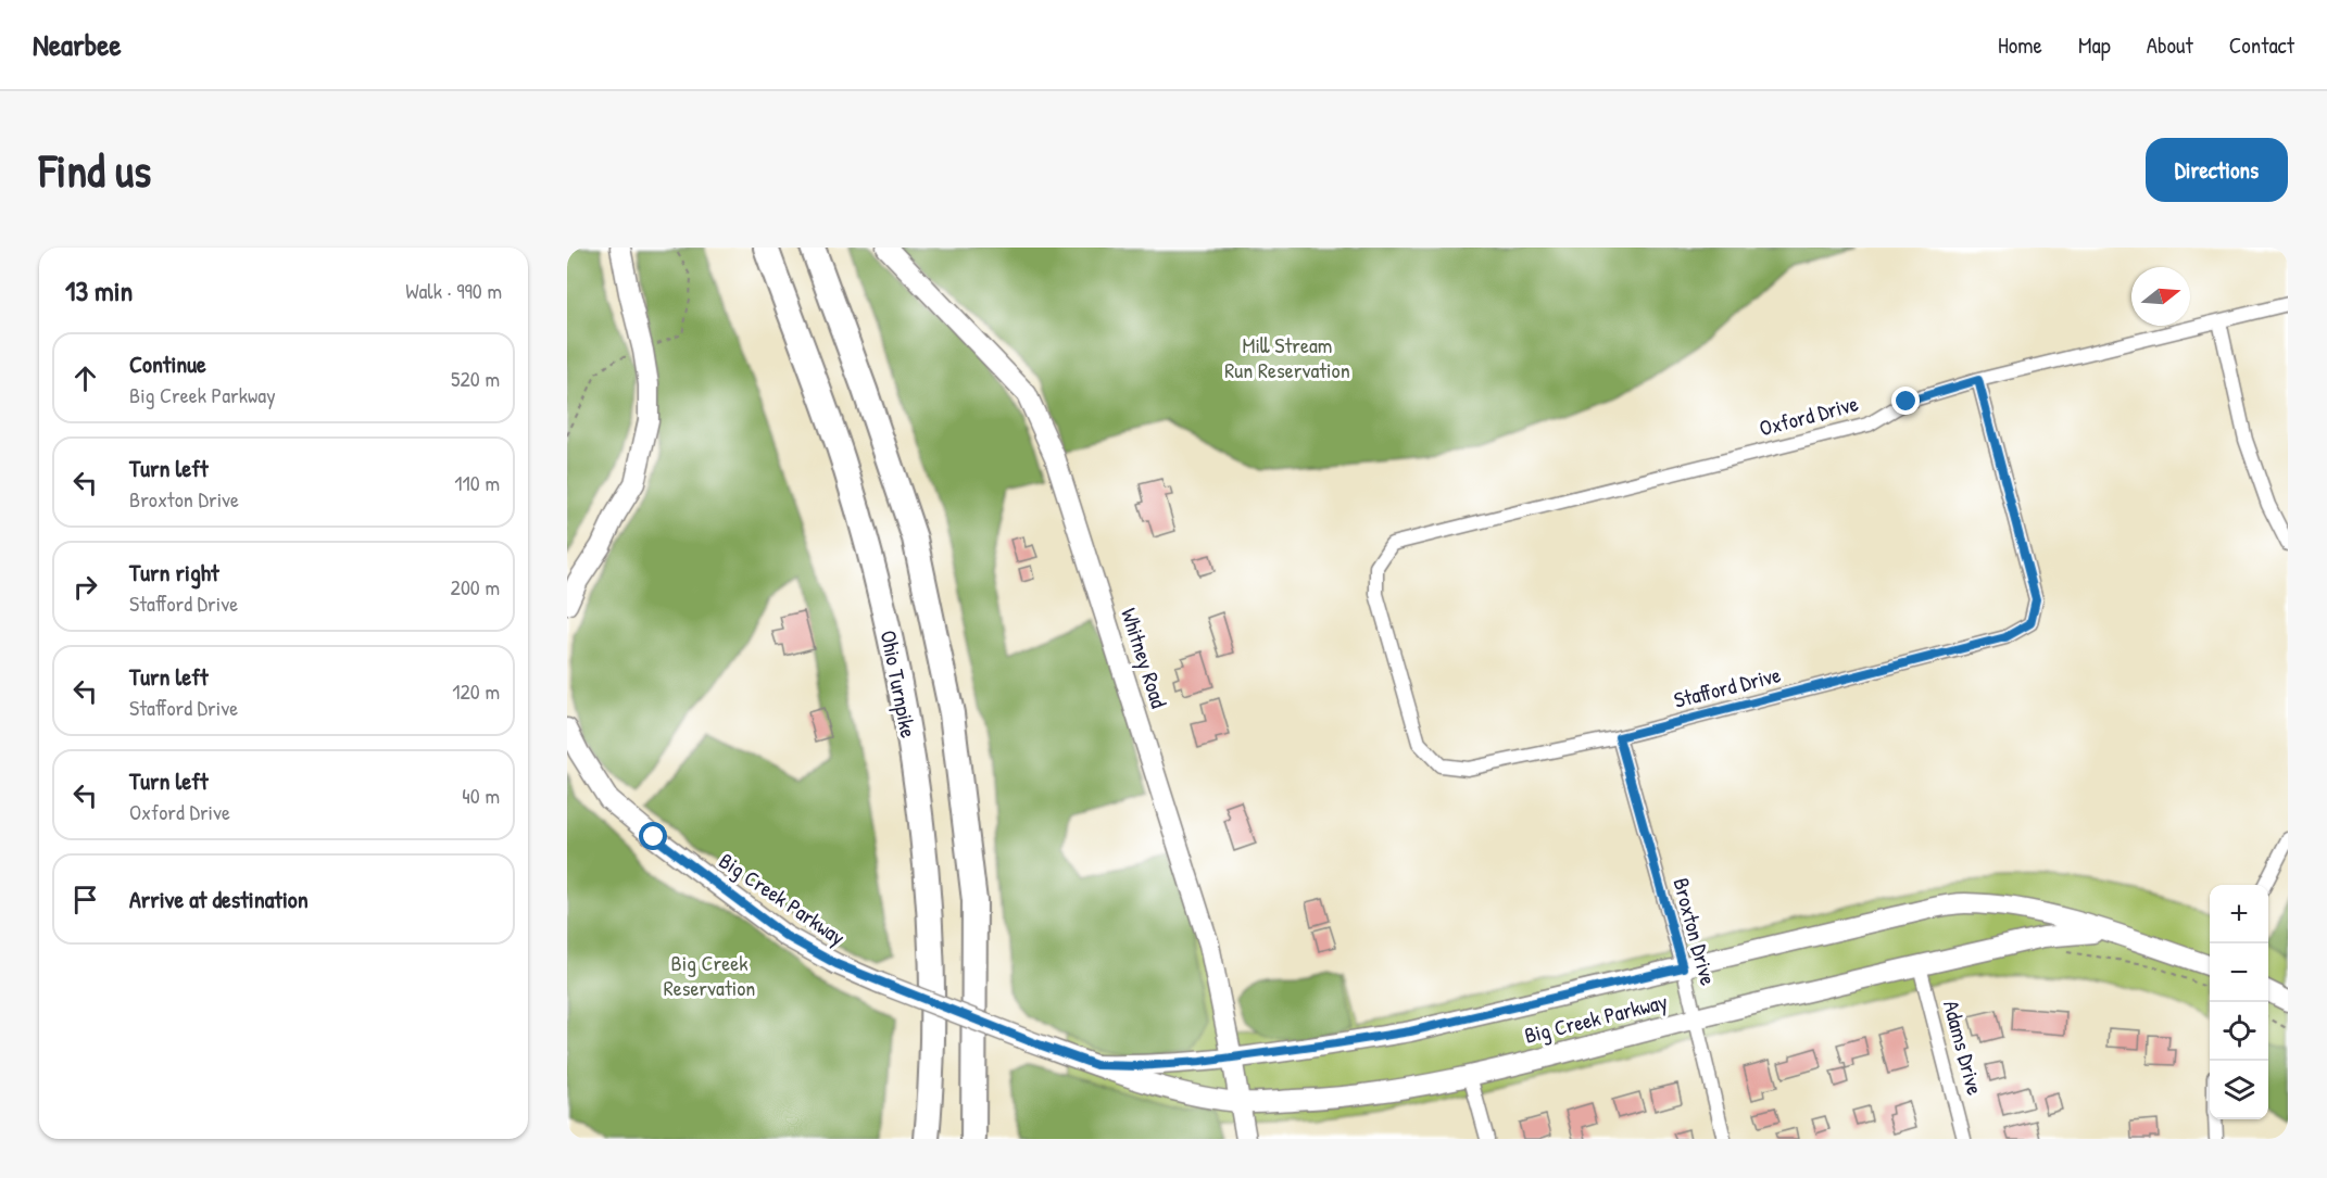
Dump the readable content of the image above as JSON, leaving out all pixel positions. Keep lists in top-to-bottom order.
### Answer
{
  "streets": {
    "highway": ["Ohio Turnpike"],
    "street": [
      "Oxford Drive",
      "Whitney Road",
      "Stafford Drive",
      "Big Creek Parkway",
      "Broxton Drive",
      "Adams Drive"
    ]
  },
  "crossings": [
    ["Oxford Drive", "Stafford Drive"],
    ["Whitney Road", "Big Creek Parkway"],
    ["Stafford Drive", "Broxton Drive"],
    ["Big Creek Parkway", "Broxton Drive"],
    ["Big Creek Parkway", "Adams Drive"]
  ],
  "parks": ["Mill Stream Run Reservation", "Big Creek Reservation"],
  "north": "right",
  "page": {
    "header": "Nearbee",
    "nav": [
      "Home",
      "Map",
      "About",
      "Contact"
    ],
    "buttons": "Directions",
    "title": "Find us",
    "heading": ["13 min", "Walk · 990 m"],
    "list": [
      ["Continue", "Big Creek Parkway", "520 m"],
      ["Turn left", "Broxton Drive", "110 m"],
      ["Turn right", "Stafford Drive", "200 m"],
      ["Turn left", "Stafford Drive", "120 m"],
      ["Turn left", "Oxford Drive", "40 m"],
      "Arrive at destination"
    ],
    "map_buttons": ["+", "−"]
  }
}
